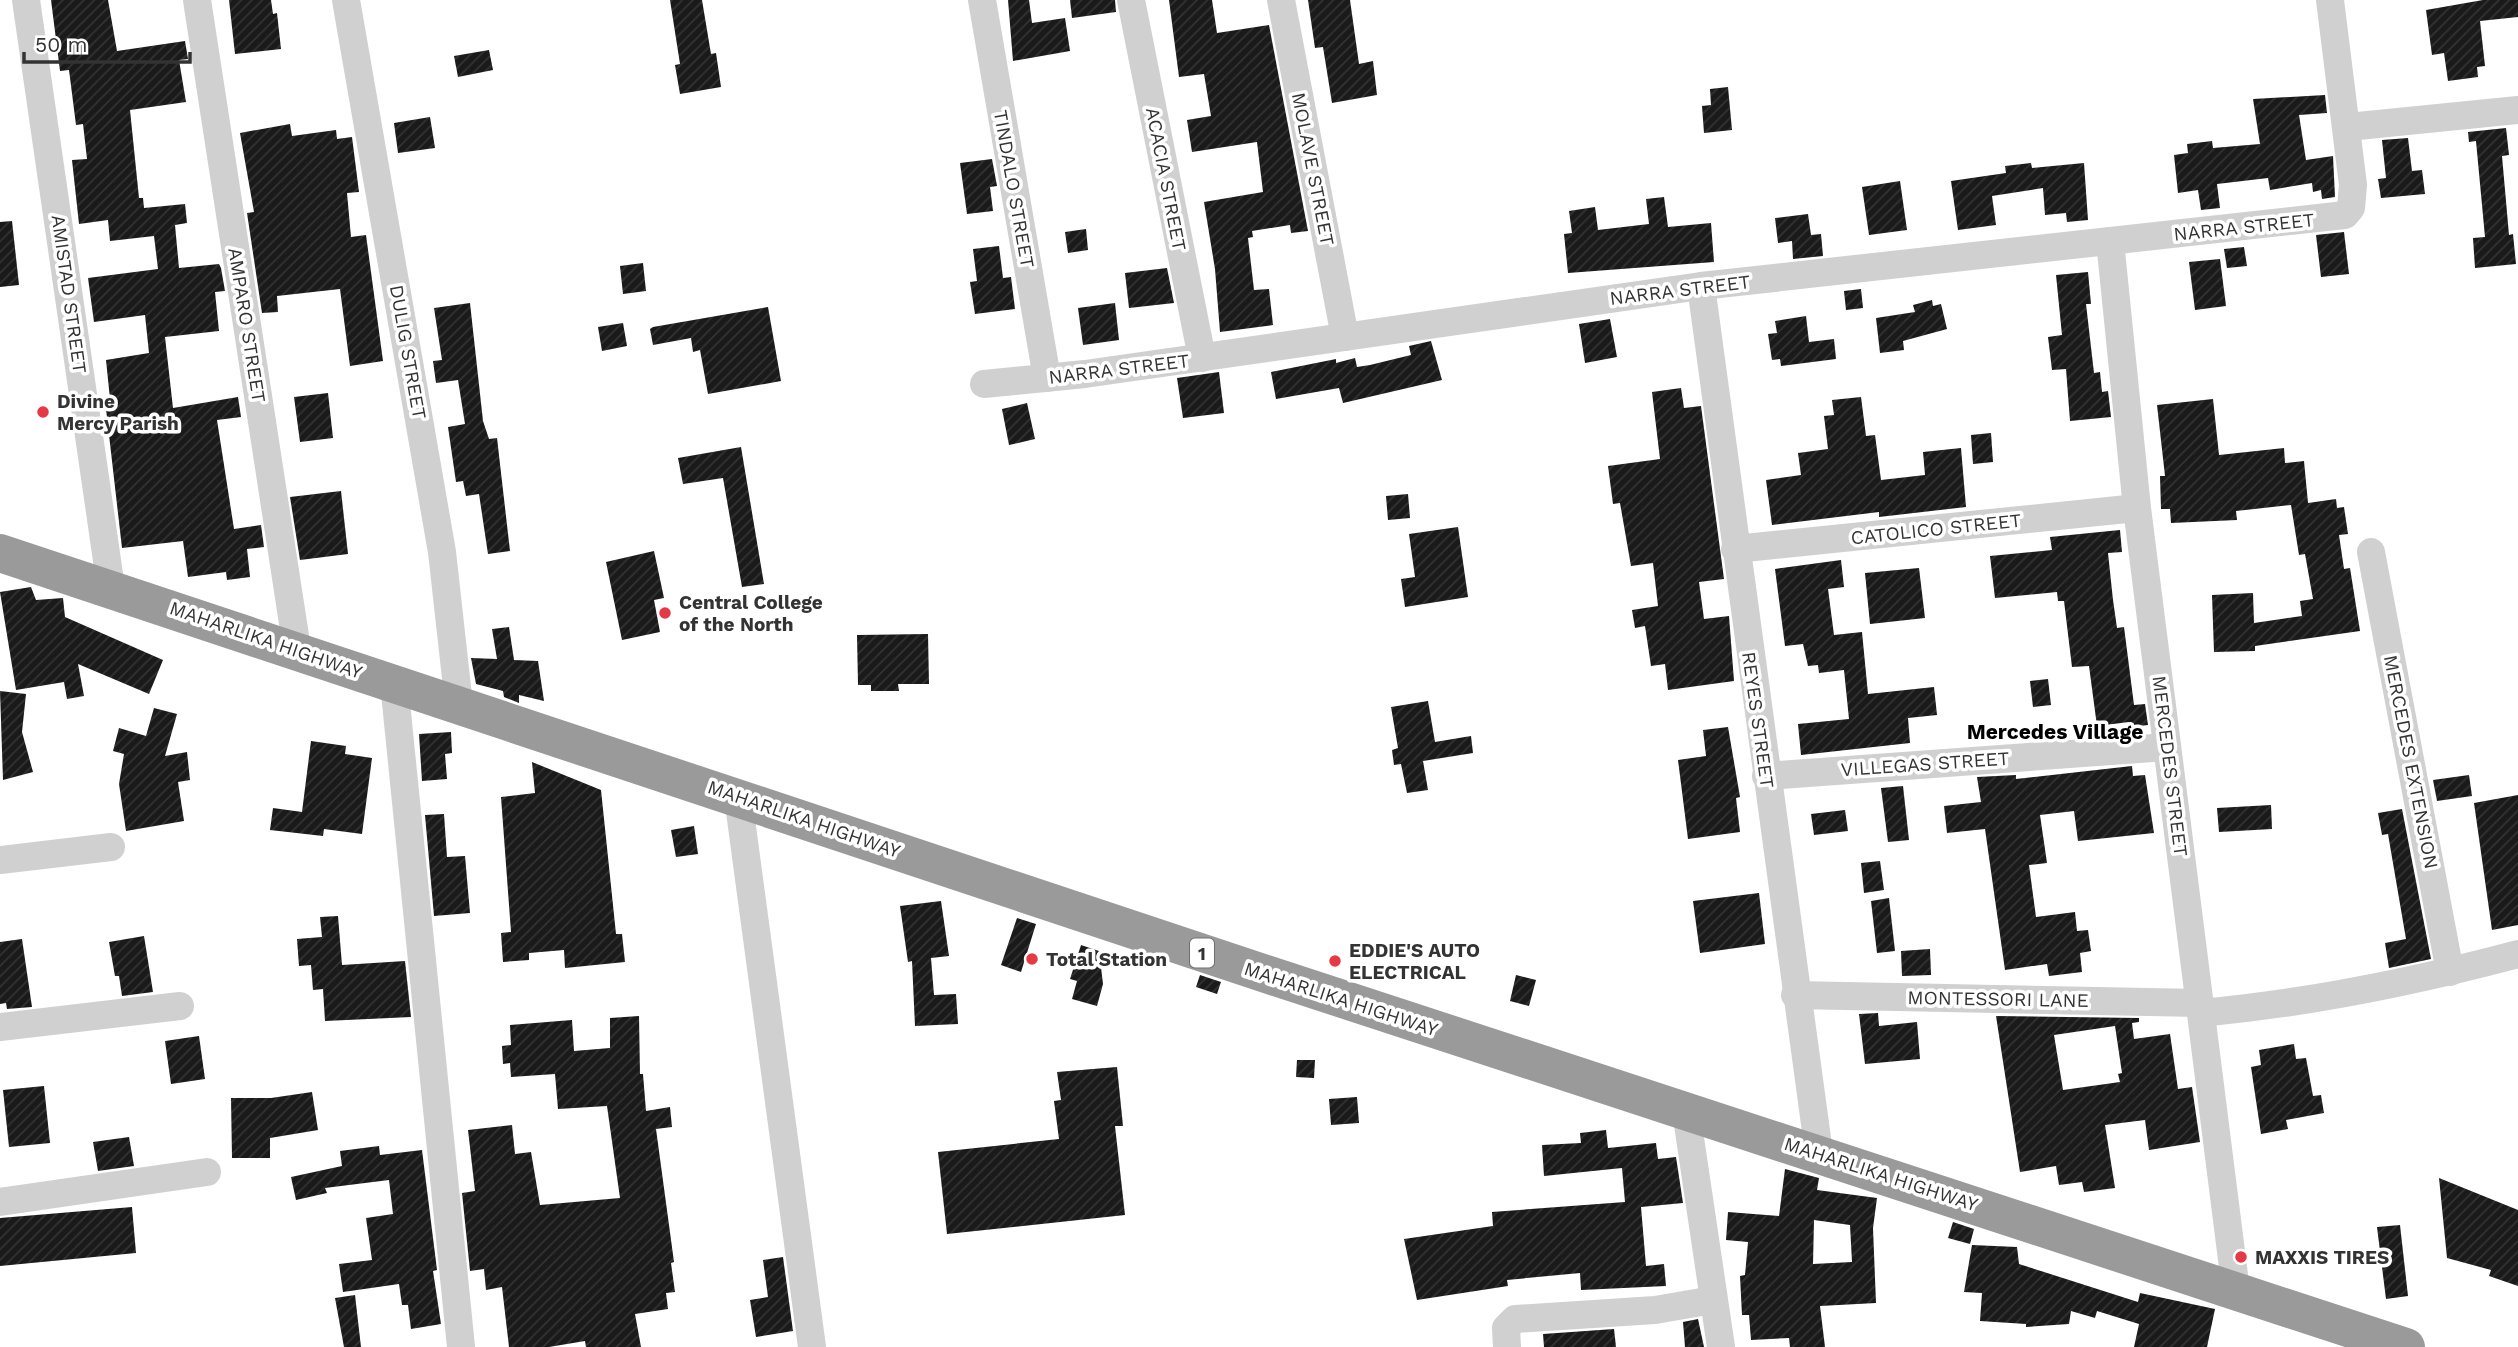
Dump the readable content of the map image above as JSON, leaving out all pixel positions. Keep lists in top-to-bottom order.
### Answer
{
  "streets": {
    "highway": ["MAHARLIKA HIGHWAY", "1"],
    "street": [
      "MOLAVE STREET",
      "ACACIA STREET",
      "TINDALO STREET",
      "NARRA STREET",
      "AMISTAD STREET",
      "AMPARO STREET",
      "DULIG STREET",
      "CATOLICO STREET",
      "REYES STREET",
      "MERCEDES EXTENSION",
      "VILLEGAS STREET",
      "MERCEDES STREET",
      "MONTESSORI LANE"
    ]
  },
  "crossings": [
    ["MOLAVE STREET", "NARRA STREET"],
    ["ACACIA STREET", "NARRA STREET"],
    ["TINDALO STREET", "NARRA STREET"],
    ["NARRA STREET", "REYES STREET"],
    ["NARRA STREET", "MERCEDES STREET"],
    ["AMISTAD STREET", "MAHARLIKA HIGHWAY"],
    ["AMPARO STREET", "MAHARLIKA HIGHWAY"],
    ["DULIG STREET", "MAHARLIKA HIGHWAY"],
    ["CATOLICO STREET", "REYES STREET"],
    ["CATOLICO STREET", "MERCEDES STREET"],
    ["MAHARLIKA HIGHWAY", "REYES STREET"],
    ["MAHARLIKA HIGHWAY", "MERCEDES STREET"],
    ["REYES STREET", "VILLEGAS STREET"],
    ["REYES STREET", "MONTESSORI LANE"],
    ["VILLEGAS STREET", "MERCEDES STREET"],
    ["MERCEDES STREET", "MONTESSORI LANE"]
  ],
  "districts": ["Mercedes Village"],
  "places": [
    "Divine Mercy Parish",
    "Central College of the North",
    "Total Station",
    "EDDIE'S AUTO ELECTRICAL",
    "MAXXIS TIRES"
  ],
  "scale_bar": "50 m"
}
